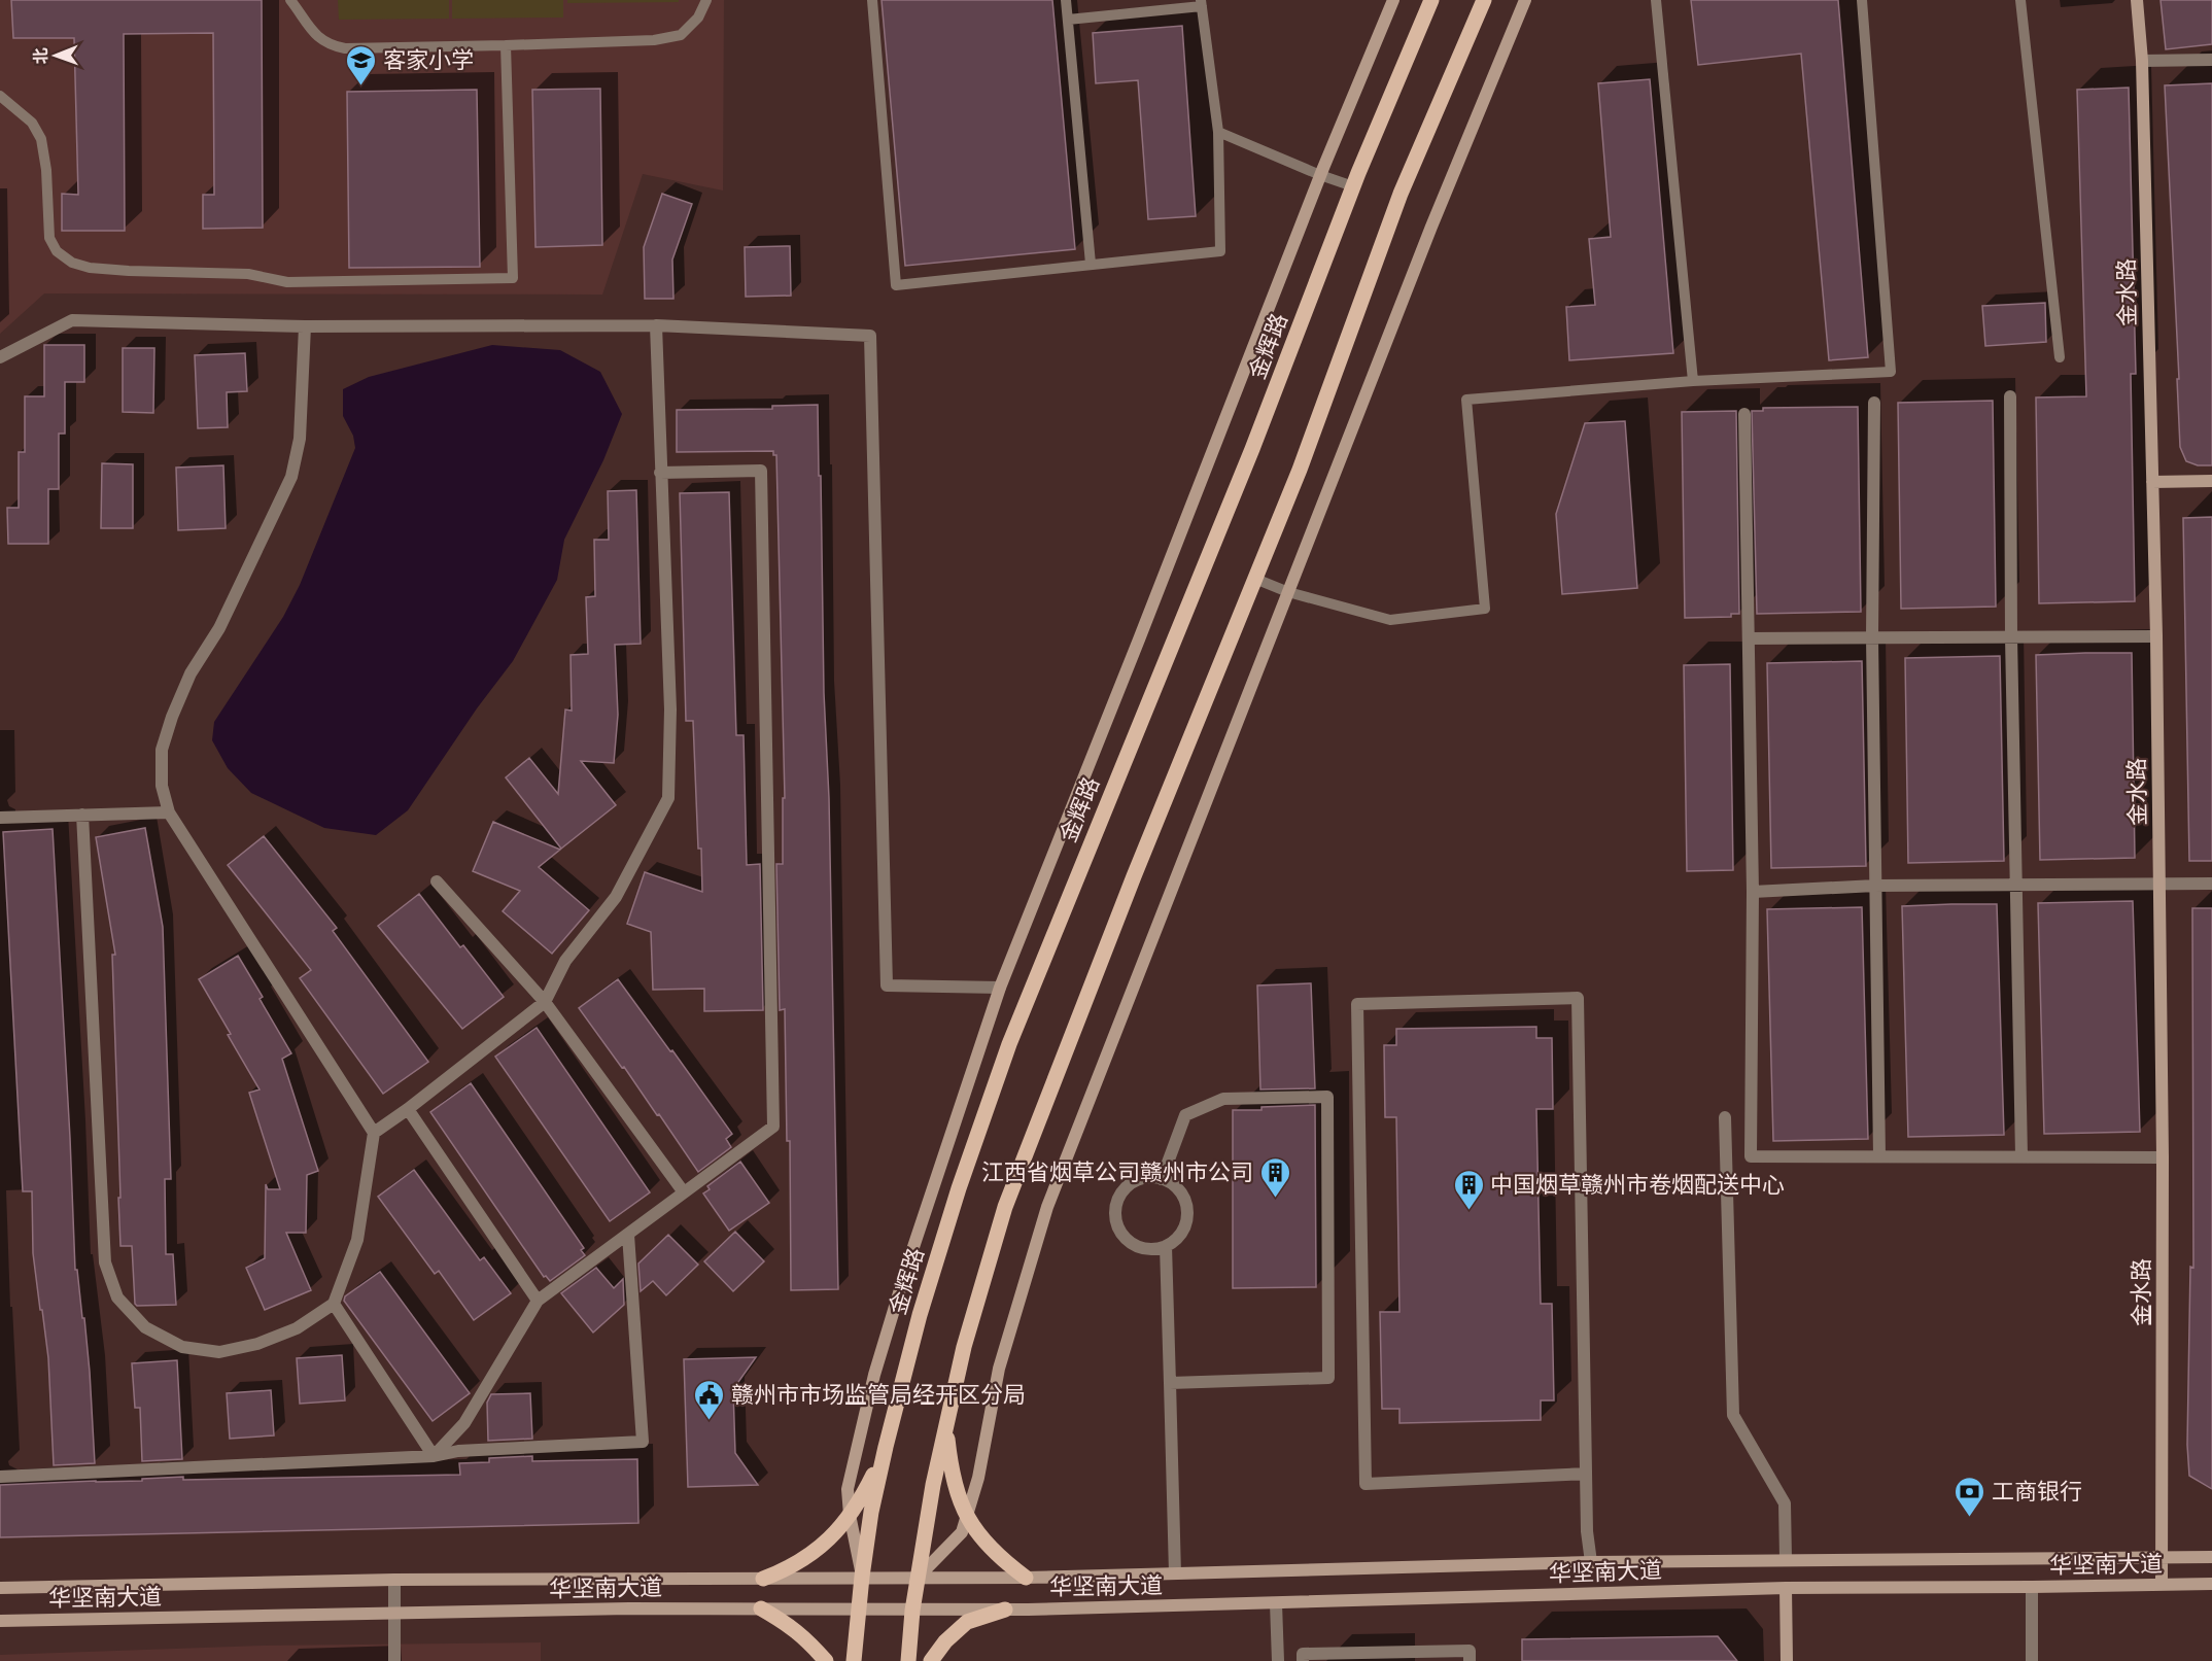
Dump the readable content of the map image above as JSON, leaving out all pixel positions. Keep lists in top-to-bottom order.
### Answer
{
  "streets": {
    "main road": ["金辉路"],
    "street": ["金水路", "华坚南大道"]
  },
  "crossings": [
    ["金水路", "华坚南大道"],
    ["金辉路", "华坚南大道"]
  ],
  "places": {
    "school or university": ["客家小学"],
    "building": ["江西省烟草公司赣州市公司", "中国烟草赣州市卷烟配送中心"],
    "public building": ["赣州市市场监管局经开区分局"],
    "bank": ["工商银行"]
  },
  "north": "left"
}
